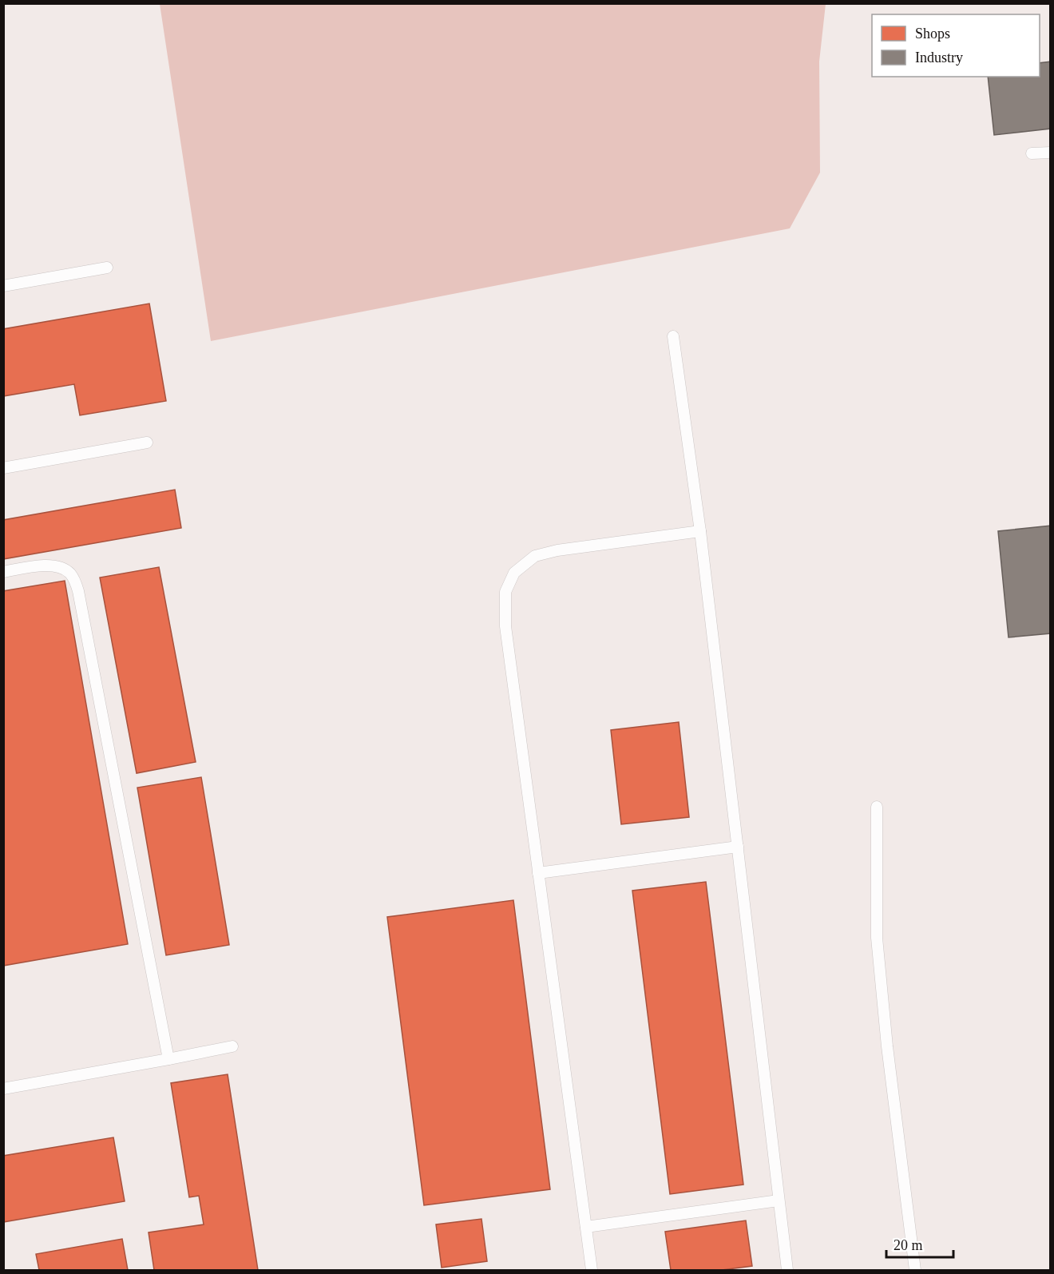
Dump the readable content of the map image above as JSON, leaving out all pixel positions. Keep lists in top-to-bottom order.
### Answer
{
  "legend": ["Shops", "Industry"],
  "scale_bar": "20 m"
}
